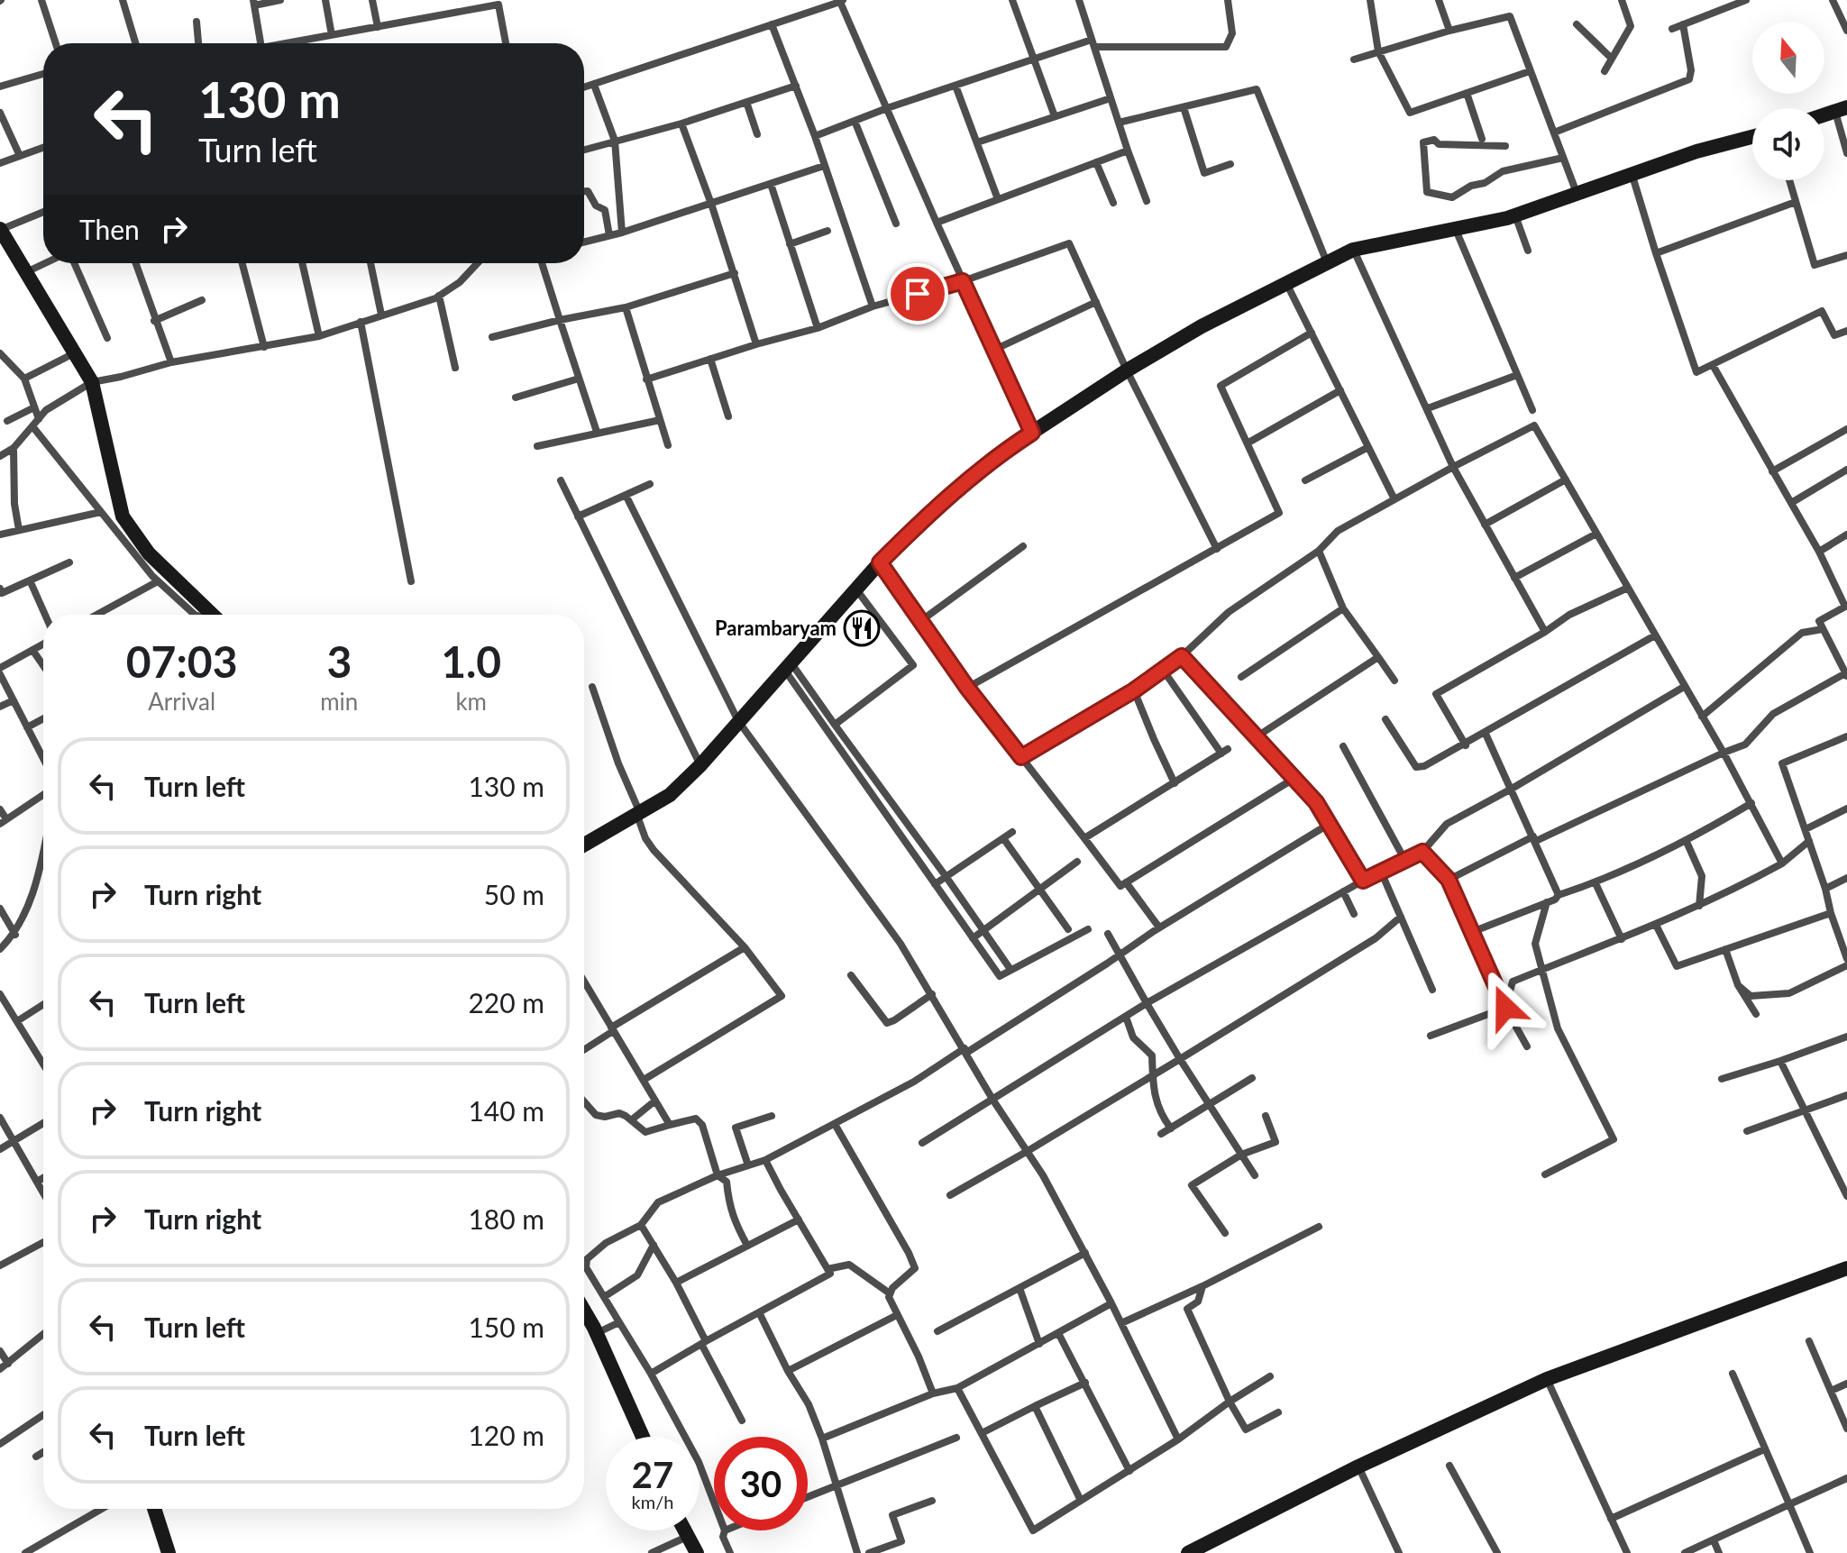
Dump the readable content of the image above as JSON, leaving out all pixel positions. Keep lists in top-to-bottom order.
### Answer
{
  "places": {
    "restaurant": ["Parambaryam"]
  },
  "north": "top",
  "page": {
    "turn": ["130 m", "Turn left"],
    "then": "Then",
    "eta": [
      "07:03",
      "Arrival",
      "3",
      "min",
      "1.0",
      "km"
    ],
    "list": [
      {
        "name": "Turn left",
        "value": "130 m"
      },
      {
        "name": "Turn right",
        "value": "50 m"
      },
      {
        "name": "Turn left",
        "value": "220 m"
      },
      {
        "name": "Turn right",
        "value": "140 m"
      },
      {
        "name": "Turn right",
        "value": "180 m"
      },
      {
        "name": "Turn left",
        "value": "150 m"
      },
      {
        "name": "Turn left",
        "value": "120 m"
      }
    ],
    "speed": "27 km/h",
    "limit": "30"
  }
}
